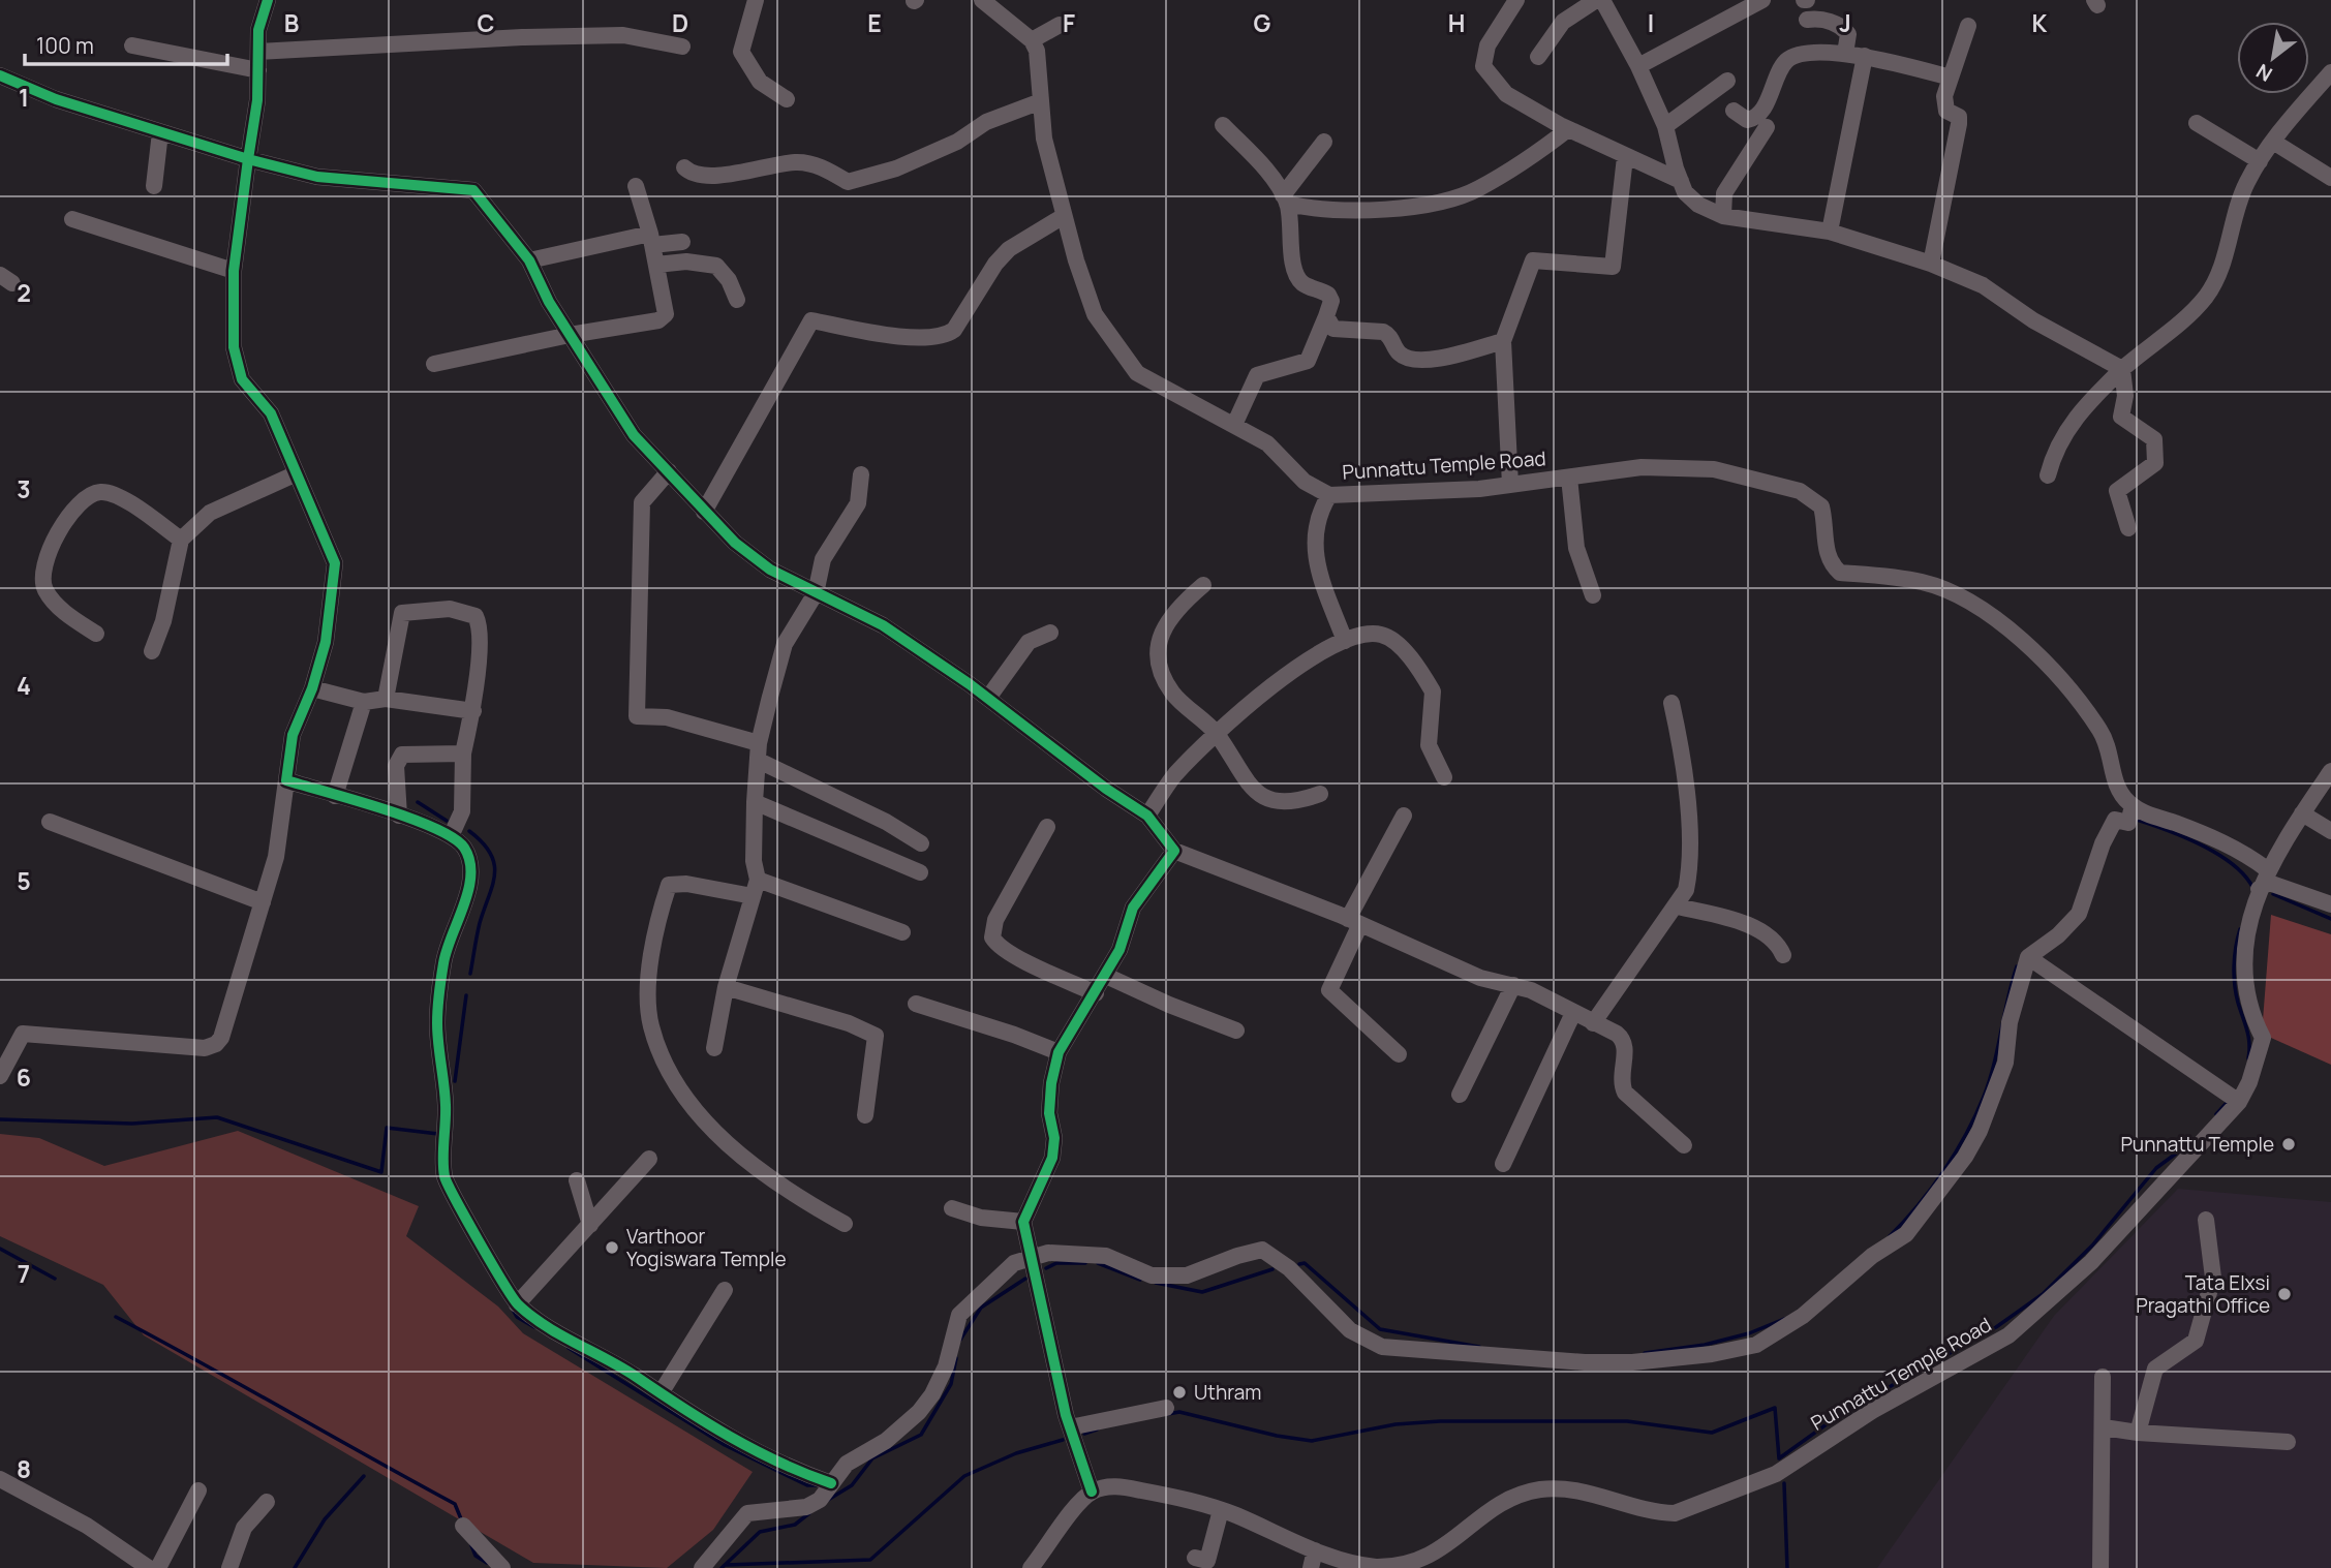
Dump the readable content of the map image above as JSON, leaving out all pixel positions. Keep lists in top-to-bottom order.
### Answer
{
  "streets": {
    "street": ["Punnattu Temple Road"]
  },
  "places": [
    "Punnattu Temple",
    "Varthoor Yogiswara Temple",
    "Tata Elxsi Pragathi Office",
    "Uthram"
  ],
  "scale_bar": "100 m",
  "north": "bottom left",
  "grid": {
    "columns": [
      "B",
      "C",
      "D",
      "E",
      "F",
      "G",
      "H",
      "I",
      "J",
      "K"
    ],
    "rows": [
      "1",
      "2",
      "3",
      "4",
      "5",
      "6",
      "7",
      "8"
    ]
  }
}
